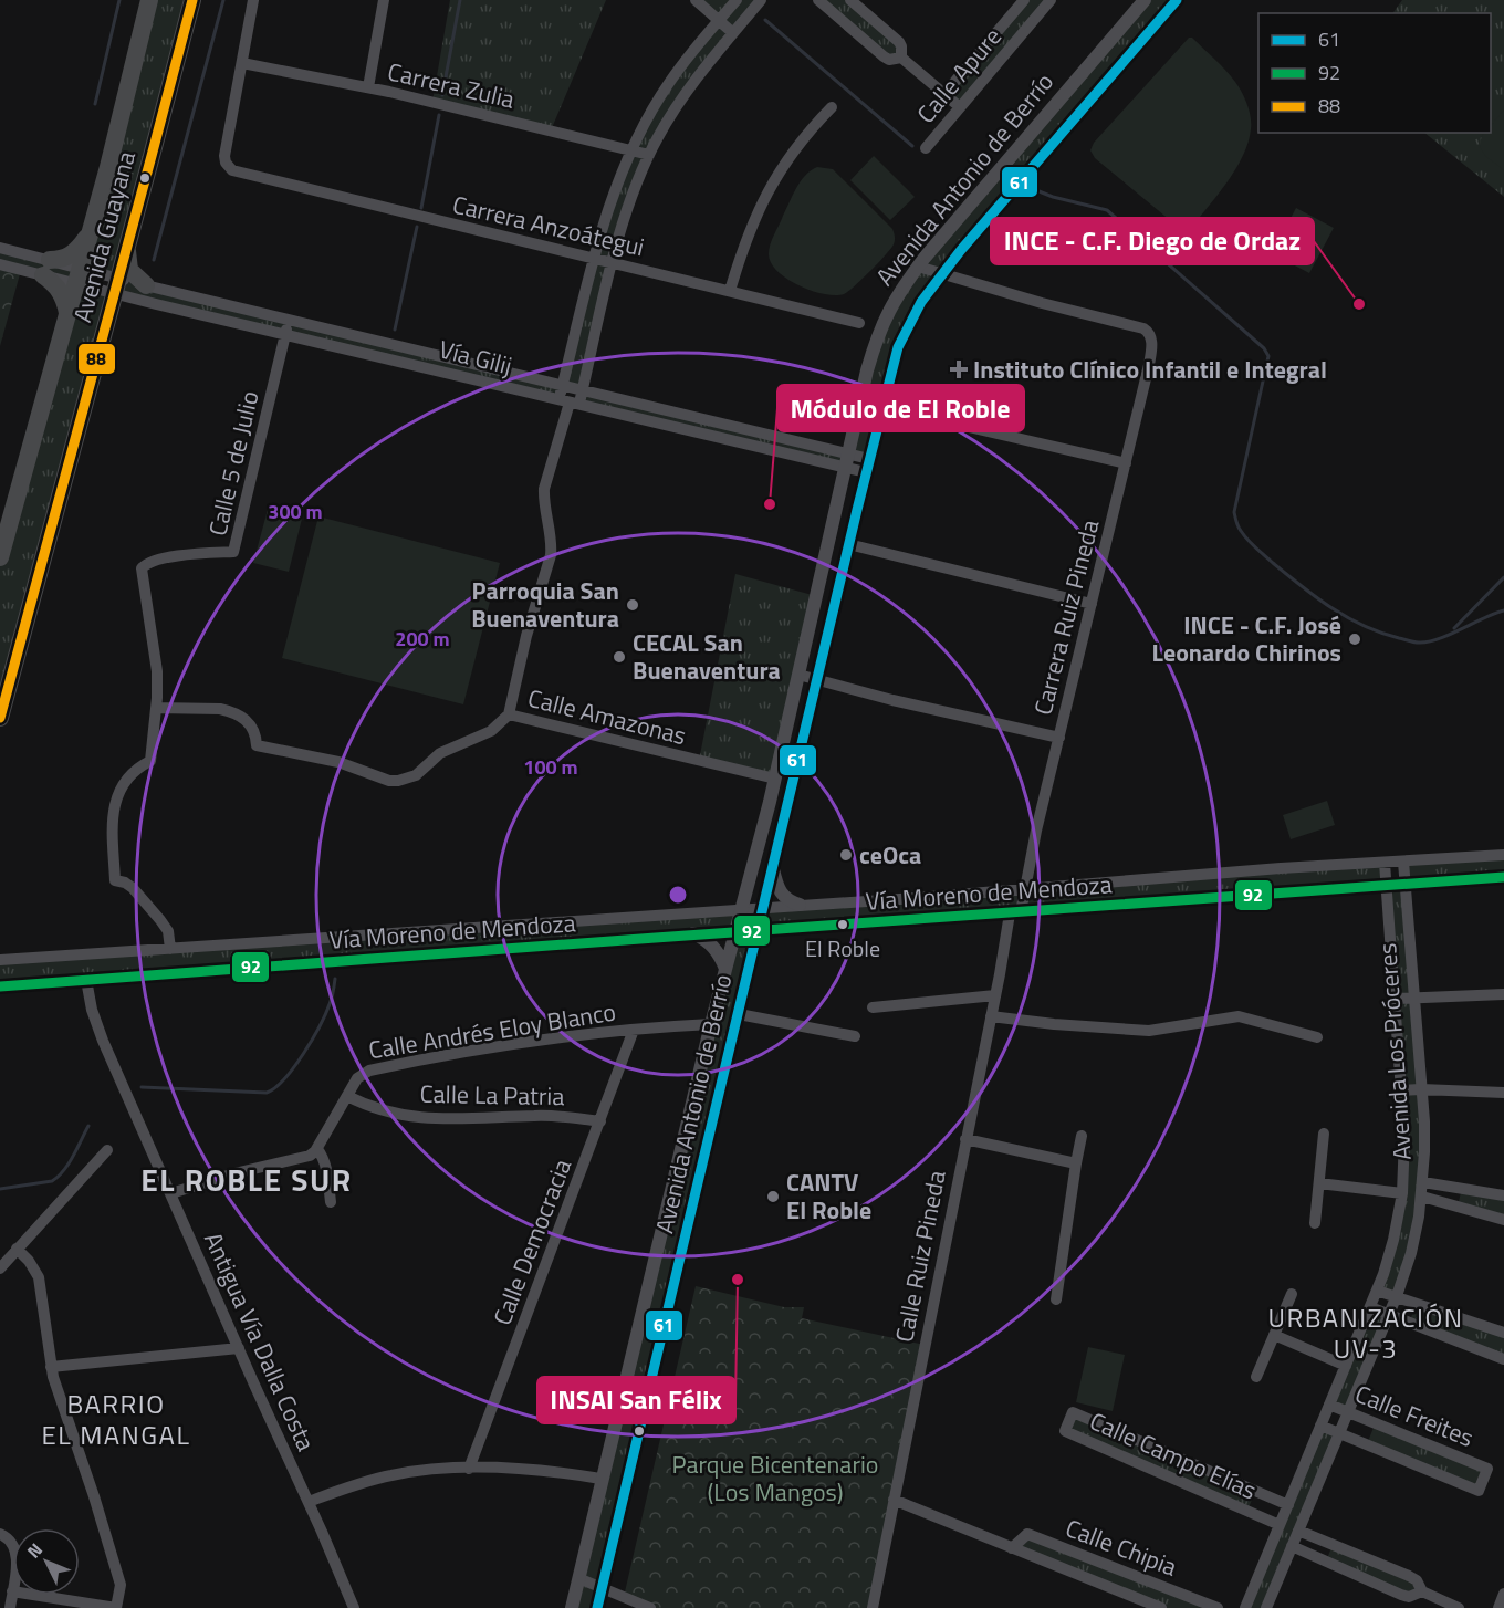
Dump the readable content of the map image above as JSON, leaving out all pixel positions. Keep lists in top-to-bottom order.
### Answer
{
  "streets": {
    "highway": ["Avenida Guayana"],
    "street": [
      "Calle Apure",
      "Carrera Zulia",
      "Avenida Antonio de Berrío",
      "Carrera Anzoátegui",
      "Vía Gilij",
      "Calle 5 de Julio",
      "Carrera Ruiz Pineda",
      "Calle Amazonas",
      "Vía Moreno de Mendoza",
      "Calle Andrés Eloy Blanco",
      "Avenida Los Próceres",
      "Calle La Patria",
      "Calle Democracia",
      "Calle Ruiz Pineda",
      "Antigua Vía Dalla Costa",
      "Calle Freites",
      "Calle Campo Elías",
      "Calle Chipia"
    ]
  },
  "crossings": [
    ["Carrera Zulia", "Carrera Anzoátegui"],
    ["Avenida Antonio de Berrío", "Vía Gilij"],
    ["Avenida Antonio de Berrío", "Carrera Ruiz Pineda"],
    ["Avenida Antonio de Berrío", "Calle Amazonas"],
    ["Avenida Antonio de Berrío", "Vía Moreno de Mendoza"],
    ["Avenida Antonio de Berrío", "Calle Andrés Eloy Blanco"],
    ["Avenida Guayana", "Vía Gilij"],
    ["Vía Gilij", "Calle 5 de Julio"],
    ["Calle 5 de Julio", "Calle Amazonas"],
    ["Calle 5 de Julio", "Vía Moreno de Mendoza"],
    ["Carrera Ruiz Pineda", "Vía Moreno de Mendoza"],
    ["Carrera Ruiz Pineda", "Calle Ruiz Pineda"],
    ["Vía Moreno de Mendoza", "Avenida Los Próceres"],
    ["Vía Moreno de Mendoza", "Calle Ruiz Pineda"],
    ["Vía Moreno de Mendoza", "Antigua Vía Dalla Costa"],
    ["Calle Andrés Eloy Blanco", "Calle La Patria"],
    ["Calle Andrés Eloy Blanco", "Calle Democracia"],
    ["Avenida Los Próceres", "Calle Freites"],
    ["Avenida Los Próceres", "Calle Campo Elías"],
    ["Calle La Patria", "Calle Democracia"],
    ["Calle Ruiz Pineda", "Calle Chipia"]
  ],
  "districts": ["EL ROBLE SUR", "URBANIZACIÓN UV-3", "BARRIO EL MANGAL"],
  "parks": ["Parque Bicentenario (Los Mangos)"],
  "places": {
    "other": [
      "INCE - C.F. Diego de Ordaz",
      "Módulo de El Roble",
      "Parroquia San Buenaventura",
      "INCE - C.F. José Leonardo Chirinos",
      "CECAL San Buenaventura",
      "ceOca",
      "El Roble",
      "CANTV El Roble",
      "INSAI San Félix"
    ],
    "health": ["Instituto Clínico Infantil e Integral"]
  },
  "lines": ["transit line 61", "transit line 88", "transit line 92"],
  "legend": ["61", "92", "88"],
  "north": "top left",
  "rings": ["300 m", "200 m", "100 m"]
}
